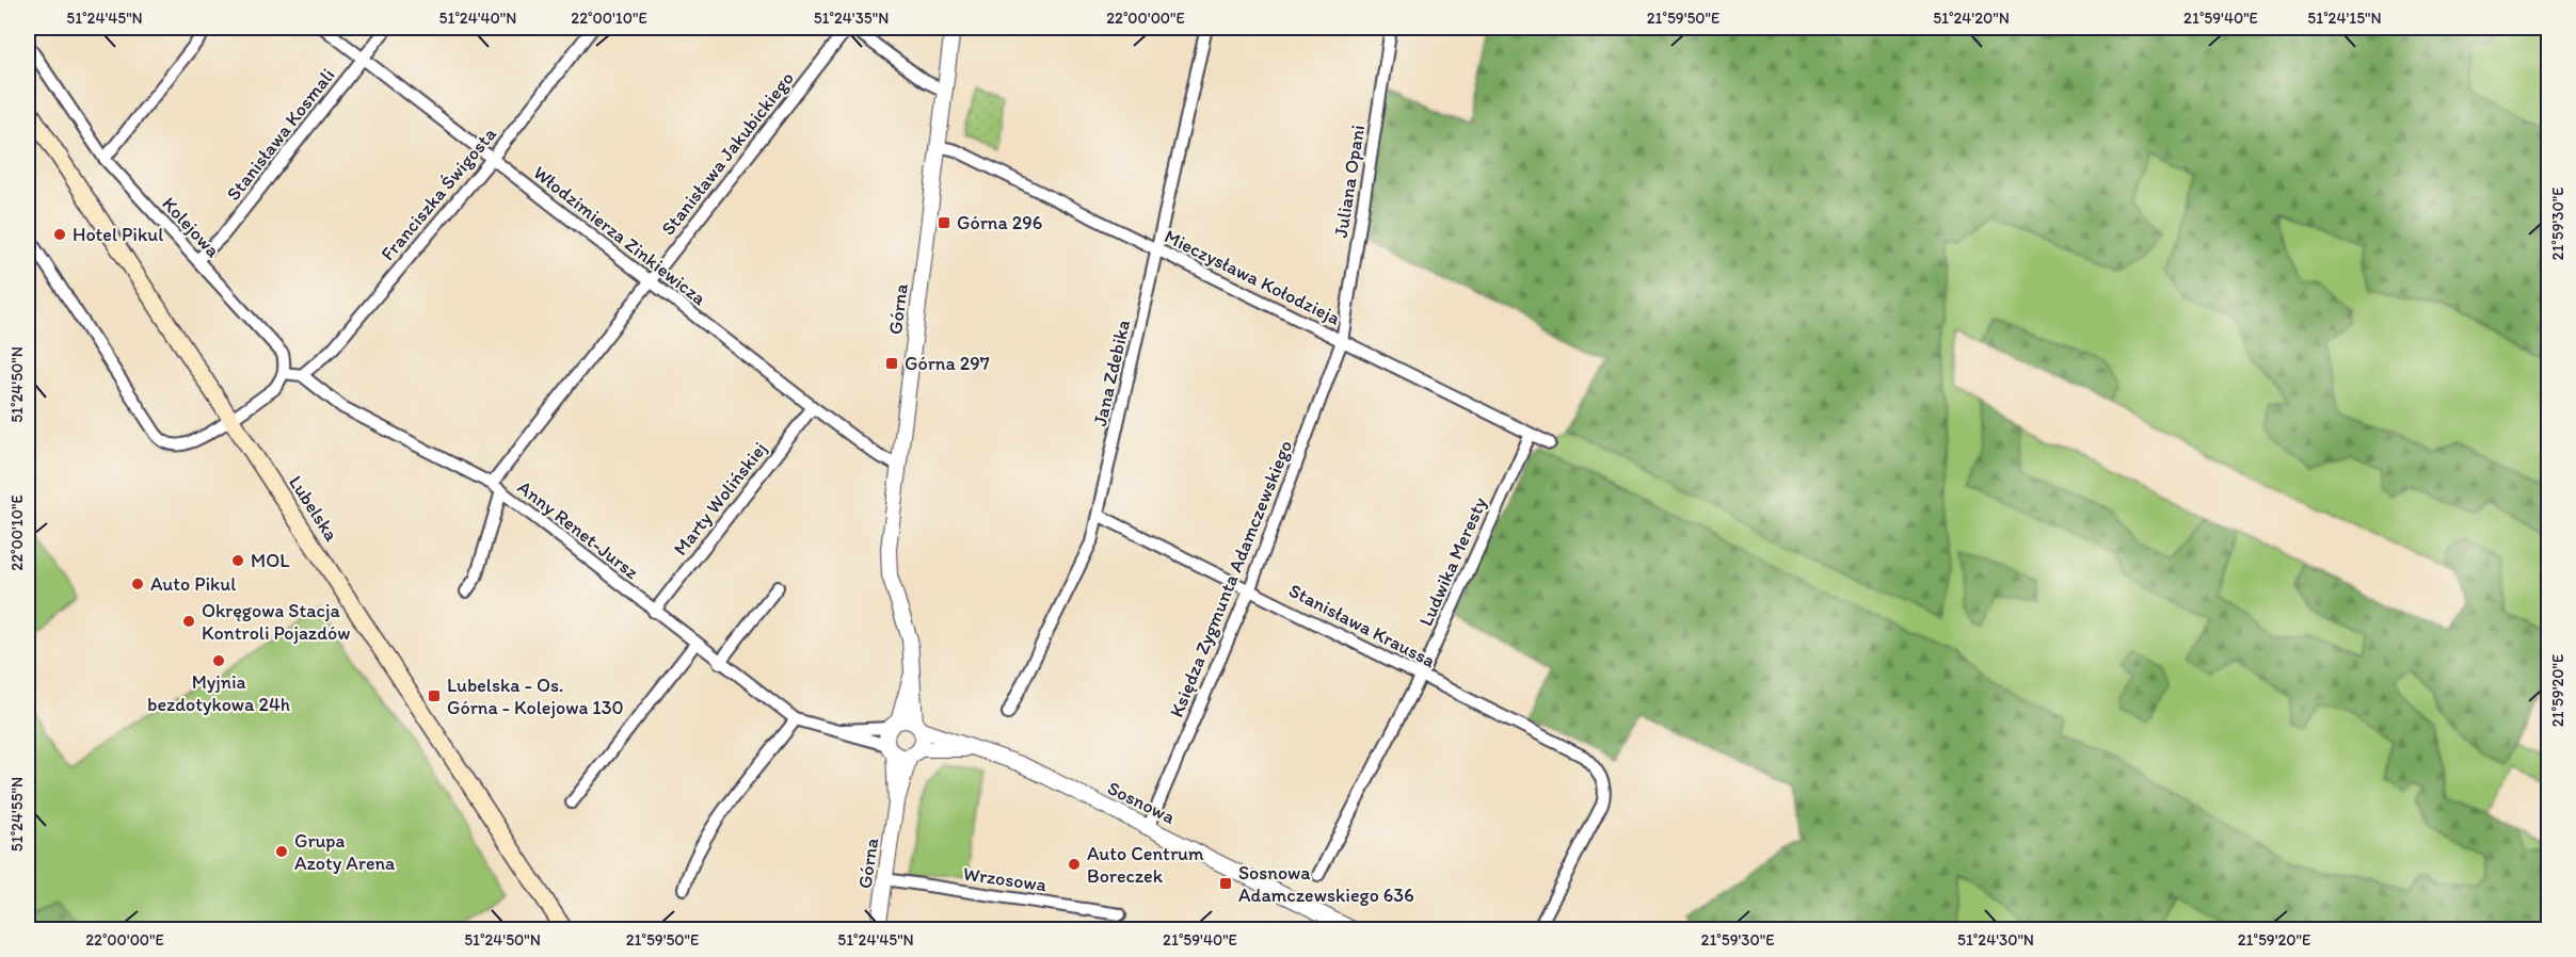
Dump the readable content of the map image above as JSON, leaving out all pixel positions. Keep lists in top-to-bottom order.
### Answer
{
  "streets": {
    "main road": ["Lubelska"],
    "street": [
      "Stanisława Kosmali",
      "Stanisława Jakubickiego",
      "Juliana Opani",
      "Franciszka Świgosta",
      "Kolejowa",
      "Włodzimierza Zinkiewicza",
      "Mieczysława Kołodzieja",
      "Górna",
      "Jana Zdebika",
      "Marty Wolińskiej",
      "Anny Renet-Jursz",
      "Ludwika Meresty",
      "Księdza Zygmunta Adamczewskiego",
      "Stanisława Kraussa",
      "Sosnowa",
      "Wrzosowa"
    ]
  },
  "crossings": [
    ["Stanisława Kosmali", "Kolejowa"],
    ["Stanisława Kosmali", "Włodzimierza Zinkiewicza"],
    ["Stanisława Jakubickiego", "Włodzimierza Zinkiewicza"],
    ["Stanisława Jakubickiego", "Anny Renet-Jursz"],
    ["Juliana Opani", "Mieczysława Kołodzieja"],
    ["Juliana Opani", "Księdza Zygmunta Adamczewskiego"],
    ["Franciszka Świgosta", "Włodzimierza Zinkiewicza"],
    ["Franciszka Świgosta", "Anny Renet-Jursz"],
    ["Włodzimierza Zinkiewicza", "Górna"],
    ["Włodzimierza Zinkiewicza", "Marty Wolińskiej"],
    ["Mieczysława Kołodzieja", "Górna"],
    ["Mieczysława Kołodzieja", "Jana Zdebika"],
    ["Mieczysława Kołodzieja", "Ludwika Meresty"],
    ["Mieczysława Kołodzieja", "Księdza Zygmunta Adamczewskiego"],
    ["Górna", "Anny Renet-Jursz"],
    ["Górna", "Sosnowa"],
    ["Górna", "Wrzosowa"],
    ["Jana Zdebika", "Stanisława Kraussa"],
    ["Marty Wolińskiej", "Anny Renet-Jursz"],
    ["Anny Renet-Jursz", "Sosnowa"],
    ["Ludwika Meresty", "Stanisława Kraussa"],
    ["Księdza Zygmunta Adamczewskiego", "Stanisława Kraussa"],
    ["Księdza Zygmunta Adamczewskiego", "Sosnowa"]
  ],
  "places": {
    "transit": [
      "Górna 296",
      "Górna 297",
      "Lubelska - Os. Górna - Kolejowa 130",
      "Sosnowa Adamczewskiego 636"
    ],
    "other": [
      "Hotel Pikul",
      "MOL",
      "Auto Pikul",
      "Okręgowa Stacja Kontroli Pojazdów",
      "Myjnia bezdotykowa 24h",
      "Grupa Azoty Arena",
      "Auto Centrum Boreczek"
    ]
  },
  "coordinates": [
    "51°24'45\"N",
    "51°24'40\"N",
    "22°00'10\"E",
    "51°24'35\"N",
    "22°00'00\"E",
    "21°59'50\"E",
    "51°24'20\"N",
    "21°59'40\"E",
    "51°24'15\"N",
    "21°59'30\"E",
    "51°24'50\"N",
    "21°59'20\"E",
    "51°24'55\"N",
    "51°24'30\"N"
  ]
}
